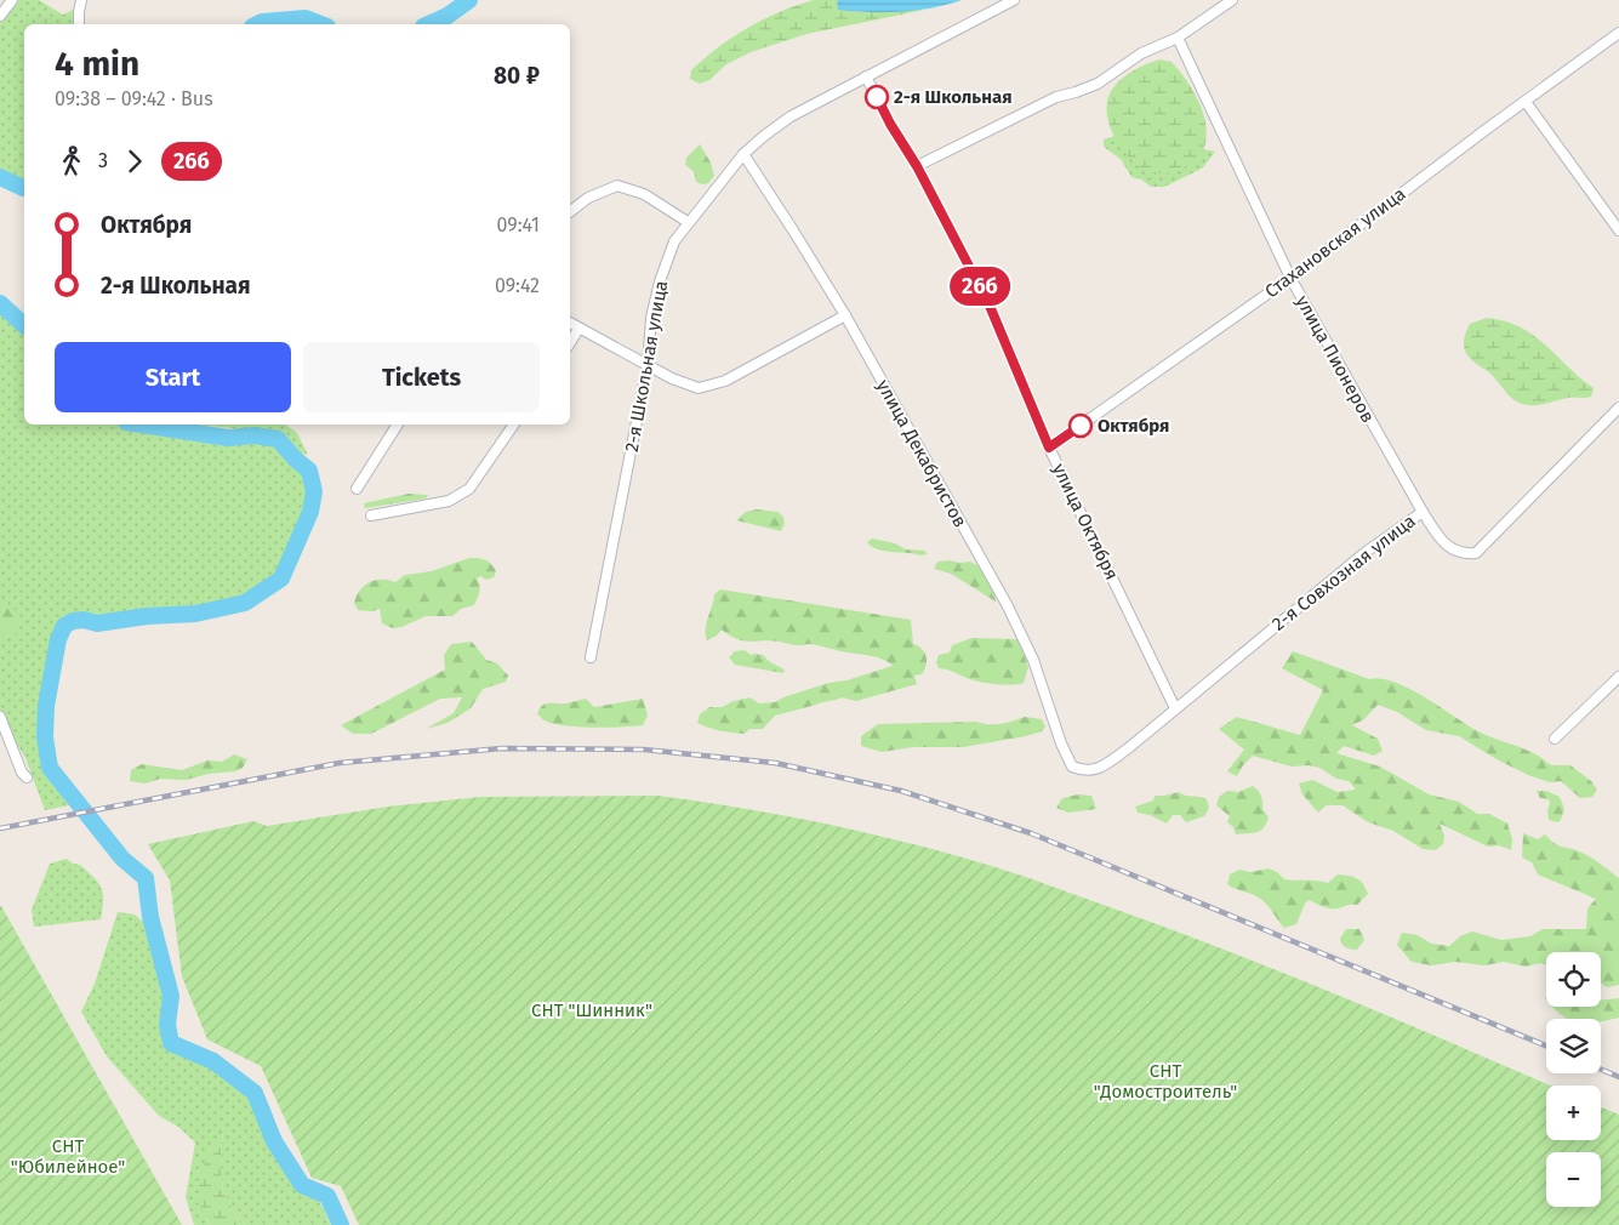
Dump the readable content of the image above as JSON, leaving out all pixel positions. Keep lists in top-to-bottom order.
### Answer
{
  "streets": {
    "street": [
      "Стахановская улица",
      "улица Пионеров",
      "2-я Школьная улица",
      "улица Декабристов",
      "улица Октября",
      "2-я Совхозная улица"
    ]
  },
  "crossings": [
    ["Стахановская улица", "улица Пионеров"],
    ["Стахановская улица", "улица Октября"],
    ["улица Пионеров", "2-я Совхозная улица"],
    ["2-я Школьная улица", "улица Декабристов"],
    ["2-я Школьная улица", "улица Октября"],
    ["улица Декабристов", "2-я Совхозная улица"],
    ["улица Октября", "2-я Совхозная улица"]
  ],
  "parks": ["СНТ \"Шинник\"", "СНТ \"Домостроитель\"", "СНТ \"Юбилейное\""],
  "places": ["2-я Школьная", "Октября"],
  "lines": ["bus line 26б"],
  "page": {
    "on_map": "26б",
    "heading": ["4 min", "09:38 – 09:42 · Bus", "80 ₽"],
    "legs": ["3", "26б"],
    "list": [
      {
        "name": "Октября",
        "value": "09:41"
      },
      {
        "name": "2-я Школьная",
        "value": "09:42"
      }
    ],
    "buttons": ["Start", "Tickets"],
    "map_buttons": ["+", "−"]
  }
}
